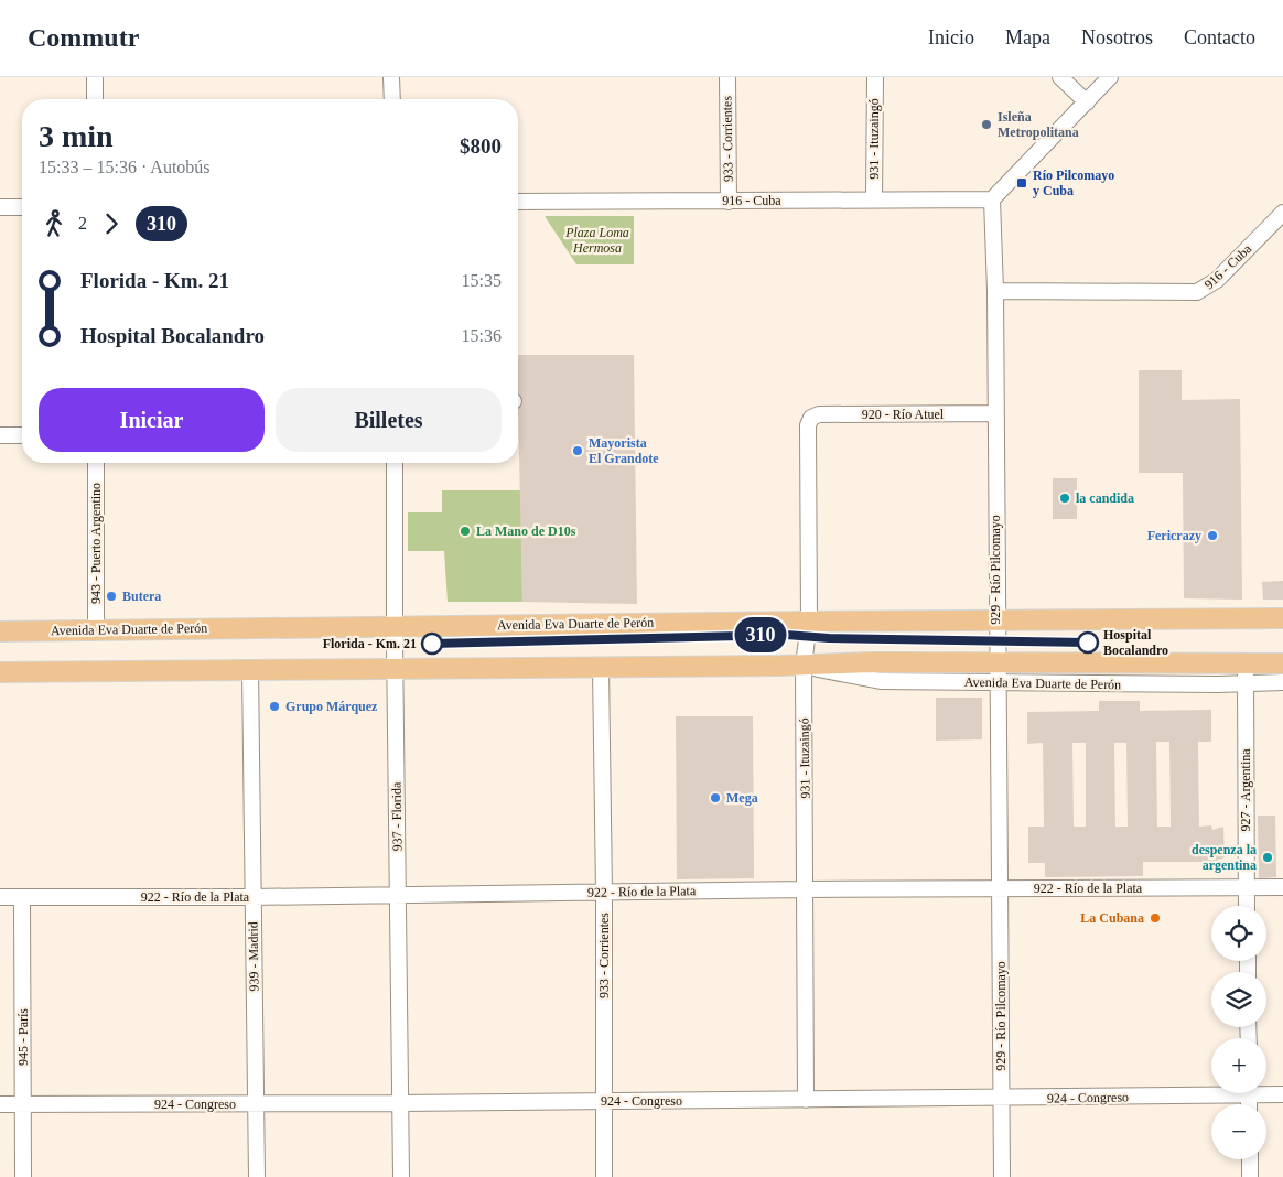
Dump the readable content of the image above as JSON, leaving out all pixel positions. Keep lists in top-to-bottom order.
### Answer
{
  "streets": {
    "main road": ["Avenida Eva Duarte de Perón"],
    "street": [
      "933 - Corrientes",
      "931 - Ituzaingó",
      "916 - Cuba",
      "920 - Río Atuel",
      "943 - Puerto Argentino",
      "929 - Río Pilcomayo",
      "927 - Argentina",
      "937 - Florida",
      "922 - Río de la Plata",
      "939 - Madrid",
      "945 - París",
      "924 - Congreso"
    ]
  },
  "crossings": [
    ["933 - Corrientes", "916 - Cuba"],
    ["933 - Corrientes", "Avenida Eva Duarte de Perón"],
    ["933 - Corrientes", "922 - Río de la Plata"],
    ["933 - Corrientes", "924 - Congreso"],
    ["931 - Ituzaingó", "916 - Cuba"],
    ["931 - Ituzaingó", "920 - Río Atuel"],
    ["931 - Ituzaingó", "Avenida Eva Duarte de Perón"],
    ["931 - Ituzaingó", "922 - Río de la Plata"],
    ["931 - Ituzaingó", "924 - Congreso"],
    ["916 - Cuba", "929 - Río Pilcomayo"],
    ["920 - Río Atuel", "929 - Río Pilcomayo"],
    ["943 - Puerto Argentino", "Avenida Eva Duarte de Perón"],
    ["929 - Río Pilcomayo", "Avenida Eva Duarte de Perón"],
    ["929 - Río Pilcomayo", "922 - Río de la Plata"],
    ["929 - Río Pilcomayo", "924 - Congreso"],
    ["Avenida Eva Duarte de Perón", "927 - Argentina"],
    ["Avenida Eva Duarte de Perón", "937 - Florida"],
    ["Avenida Eva Duarte de Perón", "939 - Madrid"],
    ["927 - Argentina", "922 - Río de la Plata"],
    ["937 - Florida", "922 - Río de la Plata"],
    ["937 - Florida", "924 - Congreso"],
    ["922 - Río de la Plata", "939 - Madrid"],
    ["922 - Río de la Plata", "945 - París"],
    ["939 - Madrid", "924 - Congreso"],
    ["945 - París", "924 - Congreso"]
  ],
  "parks": ["Plaza Loma Hermosa"],
  "places": {
    "other": [
      "Isleña Metropolitana",
      "Mayorista El Grandote",
      "la candida",
      "La Mano de D10s",
      "Fericrazy",
      "Butera",
      "Hospital Bocalandro",
      "Florida - Km. 21",
      "Grupo Márquez",
      "Mega",
      "despenza la argentina",
      "La Cubana"
    ],
    "transit": ["Río Pilcomayo y Cuba"]
  },
  "lines": ["bus line 310"],
  "page": {
    "header": "Commutr",
    "nav": [
      "Inicio",
      "Mapa",
      "Nosotros",
      "Contacto"
    ],
    "on_map": "310",
    "heading": ["3 min", "15:33 – 15:36 · Autobús", "$800"],
    "legs": ["2", "310"],
    "list": [
      {
        "name": "Florida - Km. 21",
        "value": "15:35"
      },
      {
        "name": "Hospital Bocalandro",
        "value": "15:36"
      }
    ],
    "buttons": ["Iniciar", "Billetes"],
    "map_buttons": ["+", "−"]
  }
}
